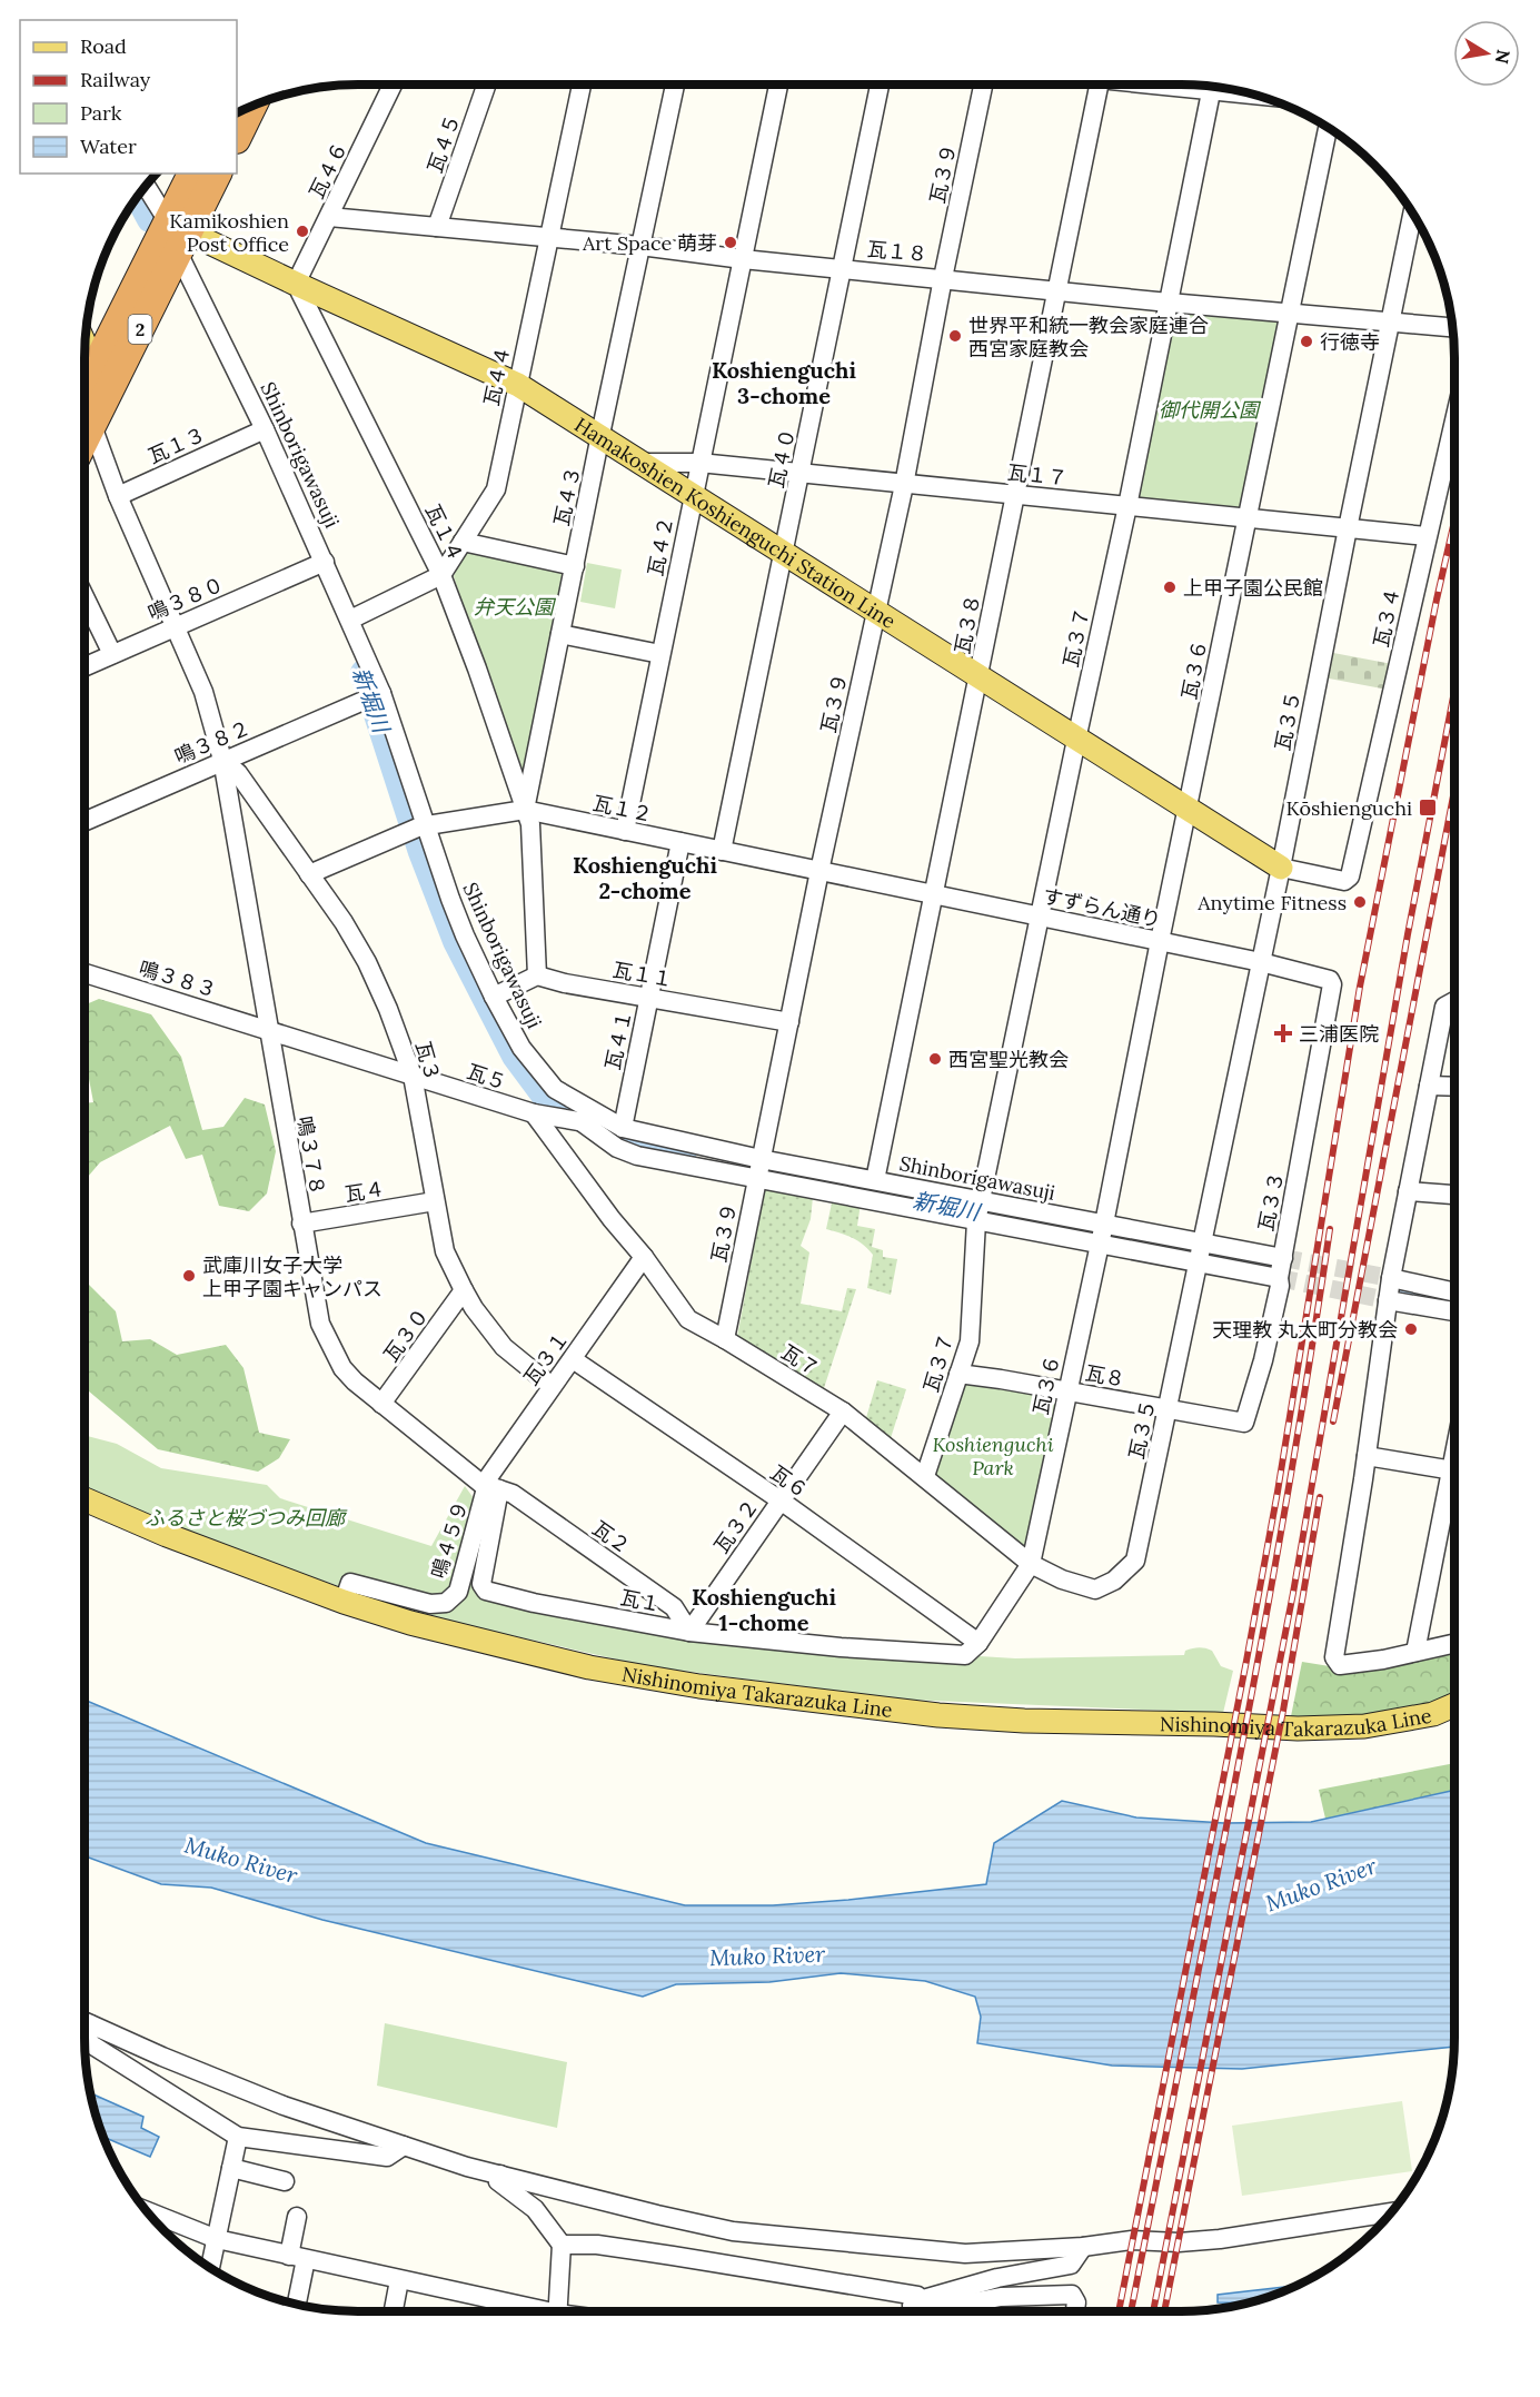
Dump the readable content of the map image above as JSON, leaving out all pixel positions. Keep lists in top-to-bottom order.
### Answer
{
  "streets": {
    "highway": ["2"],
    "main road": ["Hamakoshien Koshienguchi Station Line", "Nishinomiya Takarazuka Line"],
    "street": [
      "瓦４５",
      "瓦４６",
      "瓦３９",
      "瓦１８",
      "瓦４４",
      "瓦１３",
      "Shinborigawasuji",
      "瓦４０",
      "瓦１７",
      "瓦４３",
      "瓦１４",
      "瓦４２",
      "鳴３８０",
      "瓦３４",
      "瓦３８",
      "瓦３７",
      "瓦３６",
      "瓦３５",
      "鳴３８２",
      "瓦１２",
      "すずらん通り",
      "瓦１１",
      "鳴３８３",
      "瓦４１",
      "瓦３",
      "瓦５",
      "鳴３７８",
      "瓦４",
      "瓦３３",
      "瓦３０",
      "瓦３１",
      "瓦７",
      "瓦８",
      "瓦６",
      "瓦３２",
      "瓦２",
      "鳴４５９",
      "瓦１"
    ]
  },
  "crossings": [
    ["瓦４５", "瓦１８"],
    ["瓦４６", "瓦１８"],
    ["瓦４６", "Hamakoshien Koshienguchi Station Line"],
    ["瓦４６", "瓦１４"],
    ["瓦３９", "瓦１８"],
    ["瓦３９", "Shinborigawasuji"],
    ["瓦３９", "瓦１７"],
    ["瓦３９", "Hamakoshien Koshienguchi Station Line"],
    ["瓦３９", "瓦１２"],
    ["瓦３９", "瓦１１"],
    ["瓦３９", "瓦７"],
    ["瓦１８", "瓦４４"],
    ["瓦１８", "瓦４０"],
    ["瓦１８", "瓦４３"],
    ["瓦１８", "瓦４２"],
    ["瓦１８", "瓦３８"],
    ["瓦１８", "瓦３７"],
    ["瓦１８", "瓦３６"],
    ["瓦１８", "瓦３５"],
    ["2", "Shinborigawasuji"],
    ["2", "Hamakoshien Koshienguchi Station Line"],
    ["瓦４４", "Hamakoshien Koshienguchi Station Line"],
    ["瓦４４", "瓦１４"],
    ["瓦１３", "Shinborigawasuji"],
    ["瓦１３", "鳴３７８"],
    ["Shinborigawasuji", "Hamakoshien Koshienguchi Station Line"],
    ["Shinborigawasuji", "鳴３８０"],
    ["Shinborigawasuji", "瓦３８"],
    ["Shinborigawasuji", "瓦３７"],
    ["Shinborigawasuji", "瓦３６"],
    ["Shinborigawasuji", "瓦３５"],
    ["Shinborigawasuji", "鳴３８２"],
    ["Shinborigawasuji", "瓦１２"],
    ["Shinborigawasuji", "瓦４１"],
    ["Shinborigawasuji", "瓦５"],
    ["Shinborigawasuji", "瓦３３"],
    ["瓦４０", "瓦１７"],
    ["瓦４０", "Hamakoshien Koshienguchi Station Line"],
    ["瓦４０", "瓦１２"],
    ["瓦１７", "Hamakoshien Koshienguchi Station Line"],
    ["瓦１７", "瓦４２"],
    ["瓦１７", "瓦３４"],
    ["瓦１７", "瓦３８"],
    ["瓦１７", "瓦３７"],
    ["瓦１７", "瓦３６"],
    ["瓦１７", "瓦３５"],
    ["瓦４３", "Hamakoshien Koshienguchi Station Line"],
    ["瓦４３", "瓦１４"],
    ["瓦４３", "瓦１２"],
    ["Hamakoshien Koshienguchi Station Line", "瓦１４"],
    ["Hamakoshien Koshienguchi Station Line", "瓦４２"],
    ["Hamakoshien Koshienguchi Station Line", "瓦３４"],
    ["Hamakoshien Koshienguchi Station Line", "瓦３８"],
    ["Hamakoshien Koshienguchi Station Line", "瓦３７"],
    ["Hamakoshien Koshienguchi Station Line", "瓦３６"],
    ["Hamakoshien Koshienguchi Station Line", "瓦３５"],
    ["瓦１４", "瓦１２"],
    ["瓦４２", "瓦１２"],
    ["鳴３８０", "鳴３７８"],
    ["瓦３４", "瓦３５"],
    ["瓦３８", "瓦１２"],
    ["瓦３８", "すずらん通り"],
    ["瓦３７", "すずらん通り"],
    ["瓦３７", "瓦７"],
    ["瓦３７", "瓦８"],
    ["瓦３６", "すずらん通り"],
    ["瓦３６", "瓦７"],
    ["瓦３６", "瓦８"],
    ["瓦３６", "瓦６"],
    ["瓦３６", "瓦１"],
    ["瓦３５", "すずらん通り"],
    ["瓦３５", "瓦７"],
    ["瓦３５", "瓦８"],
    ["鳴３８２", "瓦３"],
    ["鳴３８２", "鳴３７８"],
    ["瓦１２", "すずらん通り"],
    ["瓦１２", "瓦４１"],
    ["瓦１２", "瓦３"],
    ["すずらん通り", "瓦３３"],
    ["瓦１１", "瓦４１"],
    ["鳴３８３", "瓦５"],
    ["鳴３８３", "鳴３７８"],
    ["瓦４１", "瓦５"],
    ["瓦３", "瓦５"],
    ["瓦３", "鳴３７８"],
    ["瓦３", "瓦４"],
    ["瓦３", "瓦３０"],
    ["瓦３", "瓦３１"],
    ["瓦５", "鳴３７８"],
    ["瓦５", "瓦７"],
    ["鳴３７８", "瓦４"],
    ["鳴３７８", "瓦３０"],
    ["鳴３７８", "瓦３１"],
    ["鳴３７８", "瓦２"],
    ["鳴３７８", "鳴４５９"],
    ["鳴３７８", "瓦１"],
    ["瓦３３", "瓦８"],
    ["瓦３１", "瓦７"],
    ["瓦３１", "瓦６"],
    ["瓦３１", "瓦２"],
    ["瓦３１", "鳴４５９"],
    ["瓦３１", "瓦１"],
    ["瓦７", "瓦３２"],
    ["瓦６", "瓦３２"],
    ["瓦６", "瓦１"],
    ["瓦３２", "瓦２"],
    ["瓦３２", "瓦１"],
    ["瓦２", "鳴４５９"],
    ["瓦２", "瓦１"],
    ["鳴４５９", "瓦１"],
    ["鳴４５９", "Nishinomiya Takarazuka Line"]
  ],
  "districts": ["Koshienguchi 3-chome", "Koshienguchi 2-chome", "Koshienguchi 1-chome"],
  "water": ["新堀川", "Muko River"],
  "parks": [
    "御代開公園",
    "弁天公園",
    "Koshienguchi Park",
    "ふるさと桜づつみ回廊"
  ],
  "places": {
    "other": [
      "Kamikoshien Post Office",
      "Art Space 萌芽",
      "世界平和統一教会家庭連合 西宮家庭教会",
      "行徳寺",
      "上甲子園公民館",
      "Anytime Fitness",
      "西宮聖光教会",
      "武庫川女子大学 上甲子園キャンパス",
      "天理教 丸太町分教会"
    ],
    "transit": ["Kōshienguchi"],
    "health": ["三浦医院"]
  },
  "legend": [
    "Road",
    "Railway",
    "Park",
    "Water"
  ],
  "north": "right"
}
